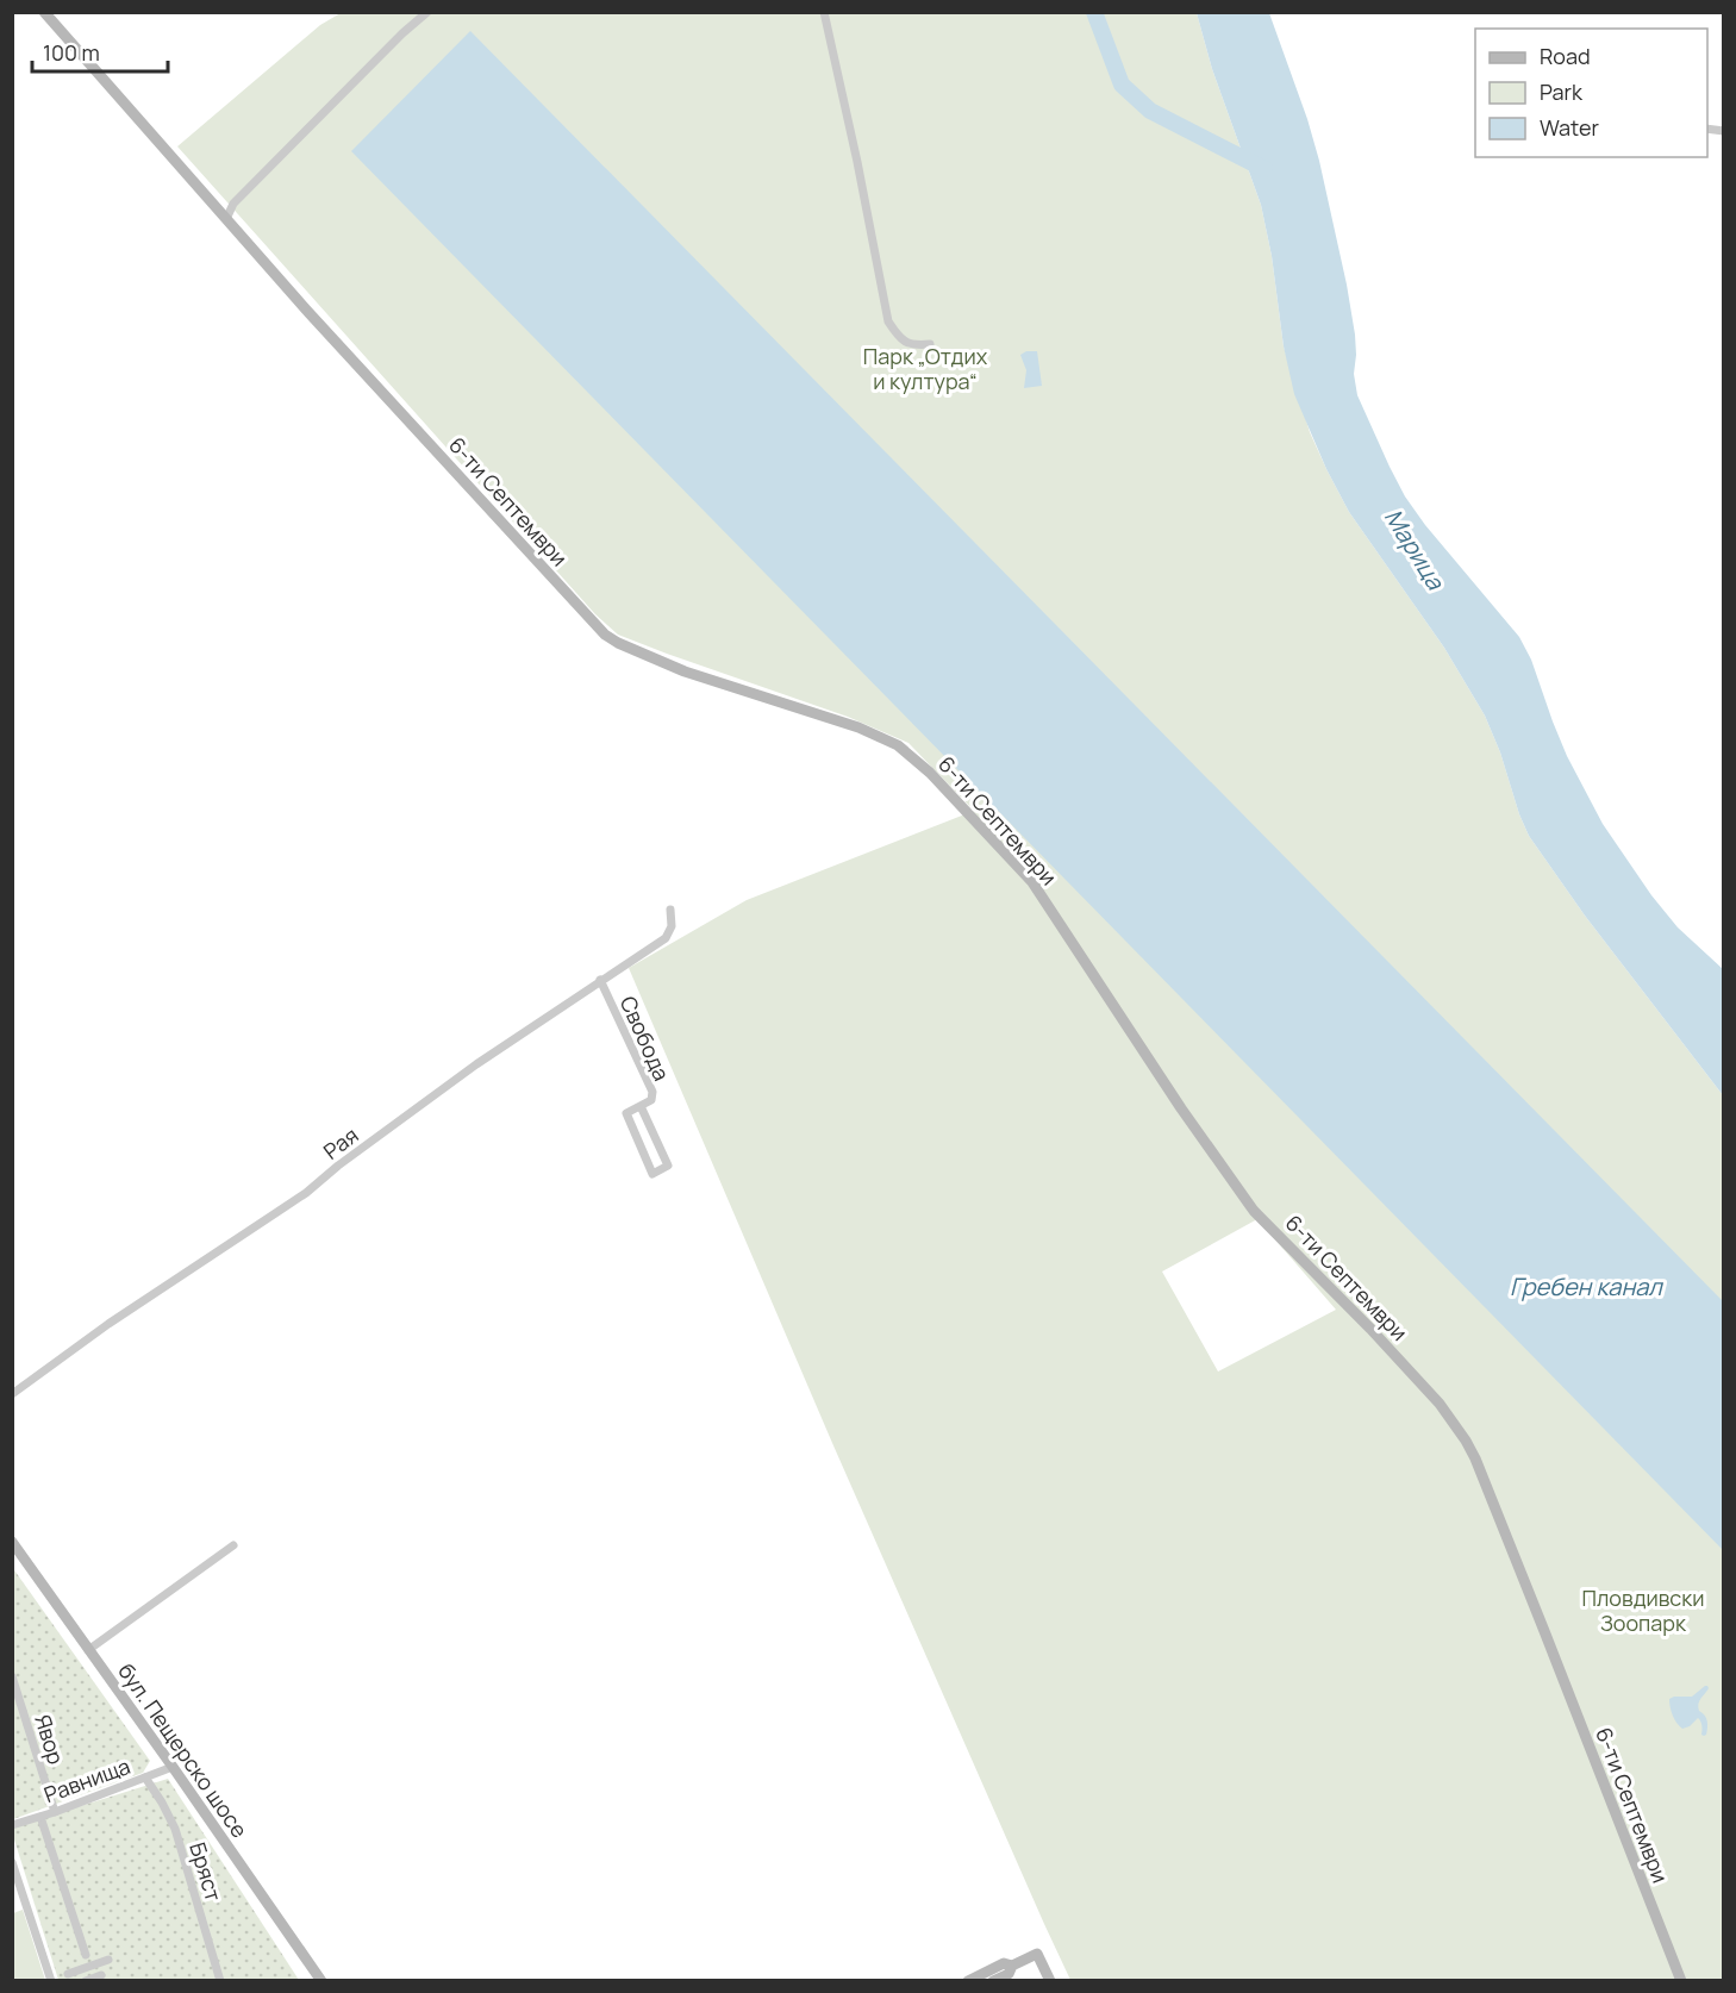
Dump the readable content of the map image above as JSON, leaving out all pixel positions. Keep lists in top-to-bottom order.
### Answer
{
  "streets": {
    "street": [
      "6-ти Септември",
      "Свобода",
      "Рая",
      "Явор",
      "бул. Пещерско шосе",
      "Равнища",
      "Бряст"
    ]
  },
  "crossings": [
    ["Свобода", "Рая"],
    ["Явор", "Равнища"],
    ["бул. Пещерско шосе", "Равнища"],
    ["Равнища", "Бряст"]
  ],
  "water": ["Марица", "Гребен канал"],
  "parks": ["Парк „Отдих и култура“", "Пловдивски Зоопарк"],
  "legend": ["Road", "Park", "Water"],
  "scale_bar": "100 m"
}
